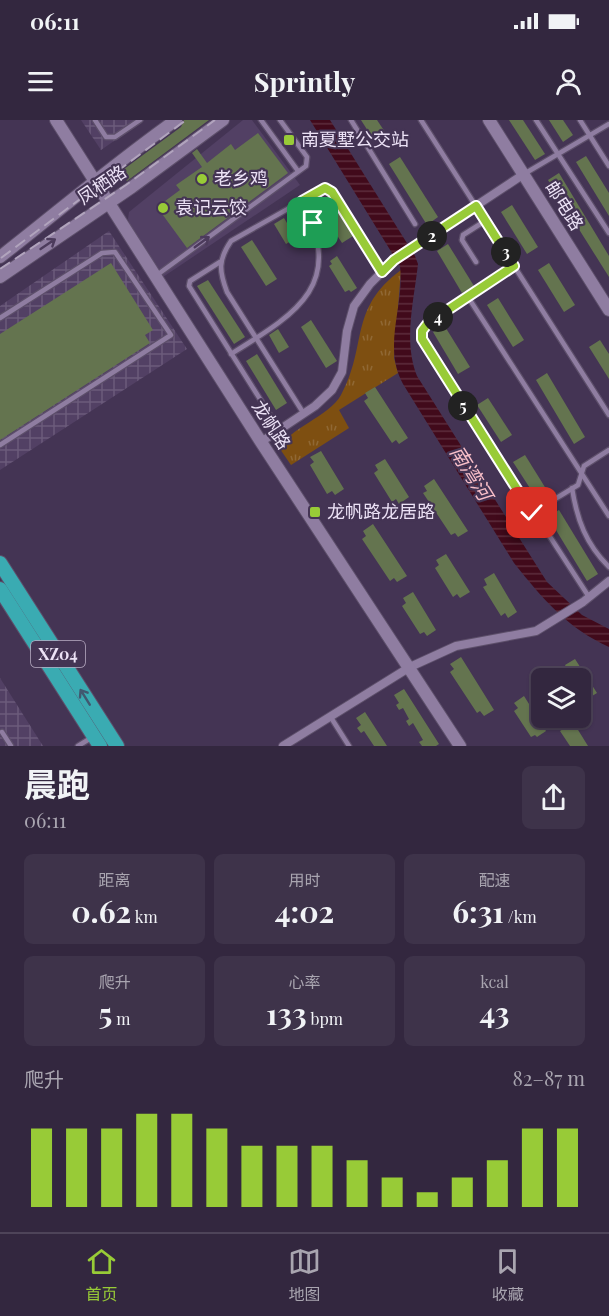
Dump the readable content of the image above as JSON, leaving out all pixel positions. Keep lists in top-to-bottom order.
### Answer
{
  "streets": {
    "main road": ["XZ04"],
    "street": ["凤栖路", "邮电路", "龙帆路"]
  },
  "crossings": [
    ["凤栖路", "龙帆路"]
  ],
  "water": ["南湾河"],
  "places": {
    "transit": ["南夏墅公交站", "龙帆路龙居路"],
    "other": ["老乡鸡", "袁记云饺"]
  },
  "page": {
    "status": "06:11",
    "header": "Sprintly",
    "pins": [
      "2",
      "3",
      "4",
      "5"
    ],
    "heading": ["晨跑", "06:11"],
    "stats": [
      ["距离", "0.62 km"],
      ["用时", "4:02"],
      ["配速", "6:31 /km"],
      ["爬升", "5 m"],
      ["心率", "133 bpm"],
      ["kcal", "43"]
    ],
    "chart": ["爬升", "82–87 m"],
    "tabs": ["首页", "地图", "收藏"]
  }
}
